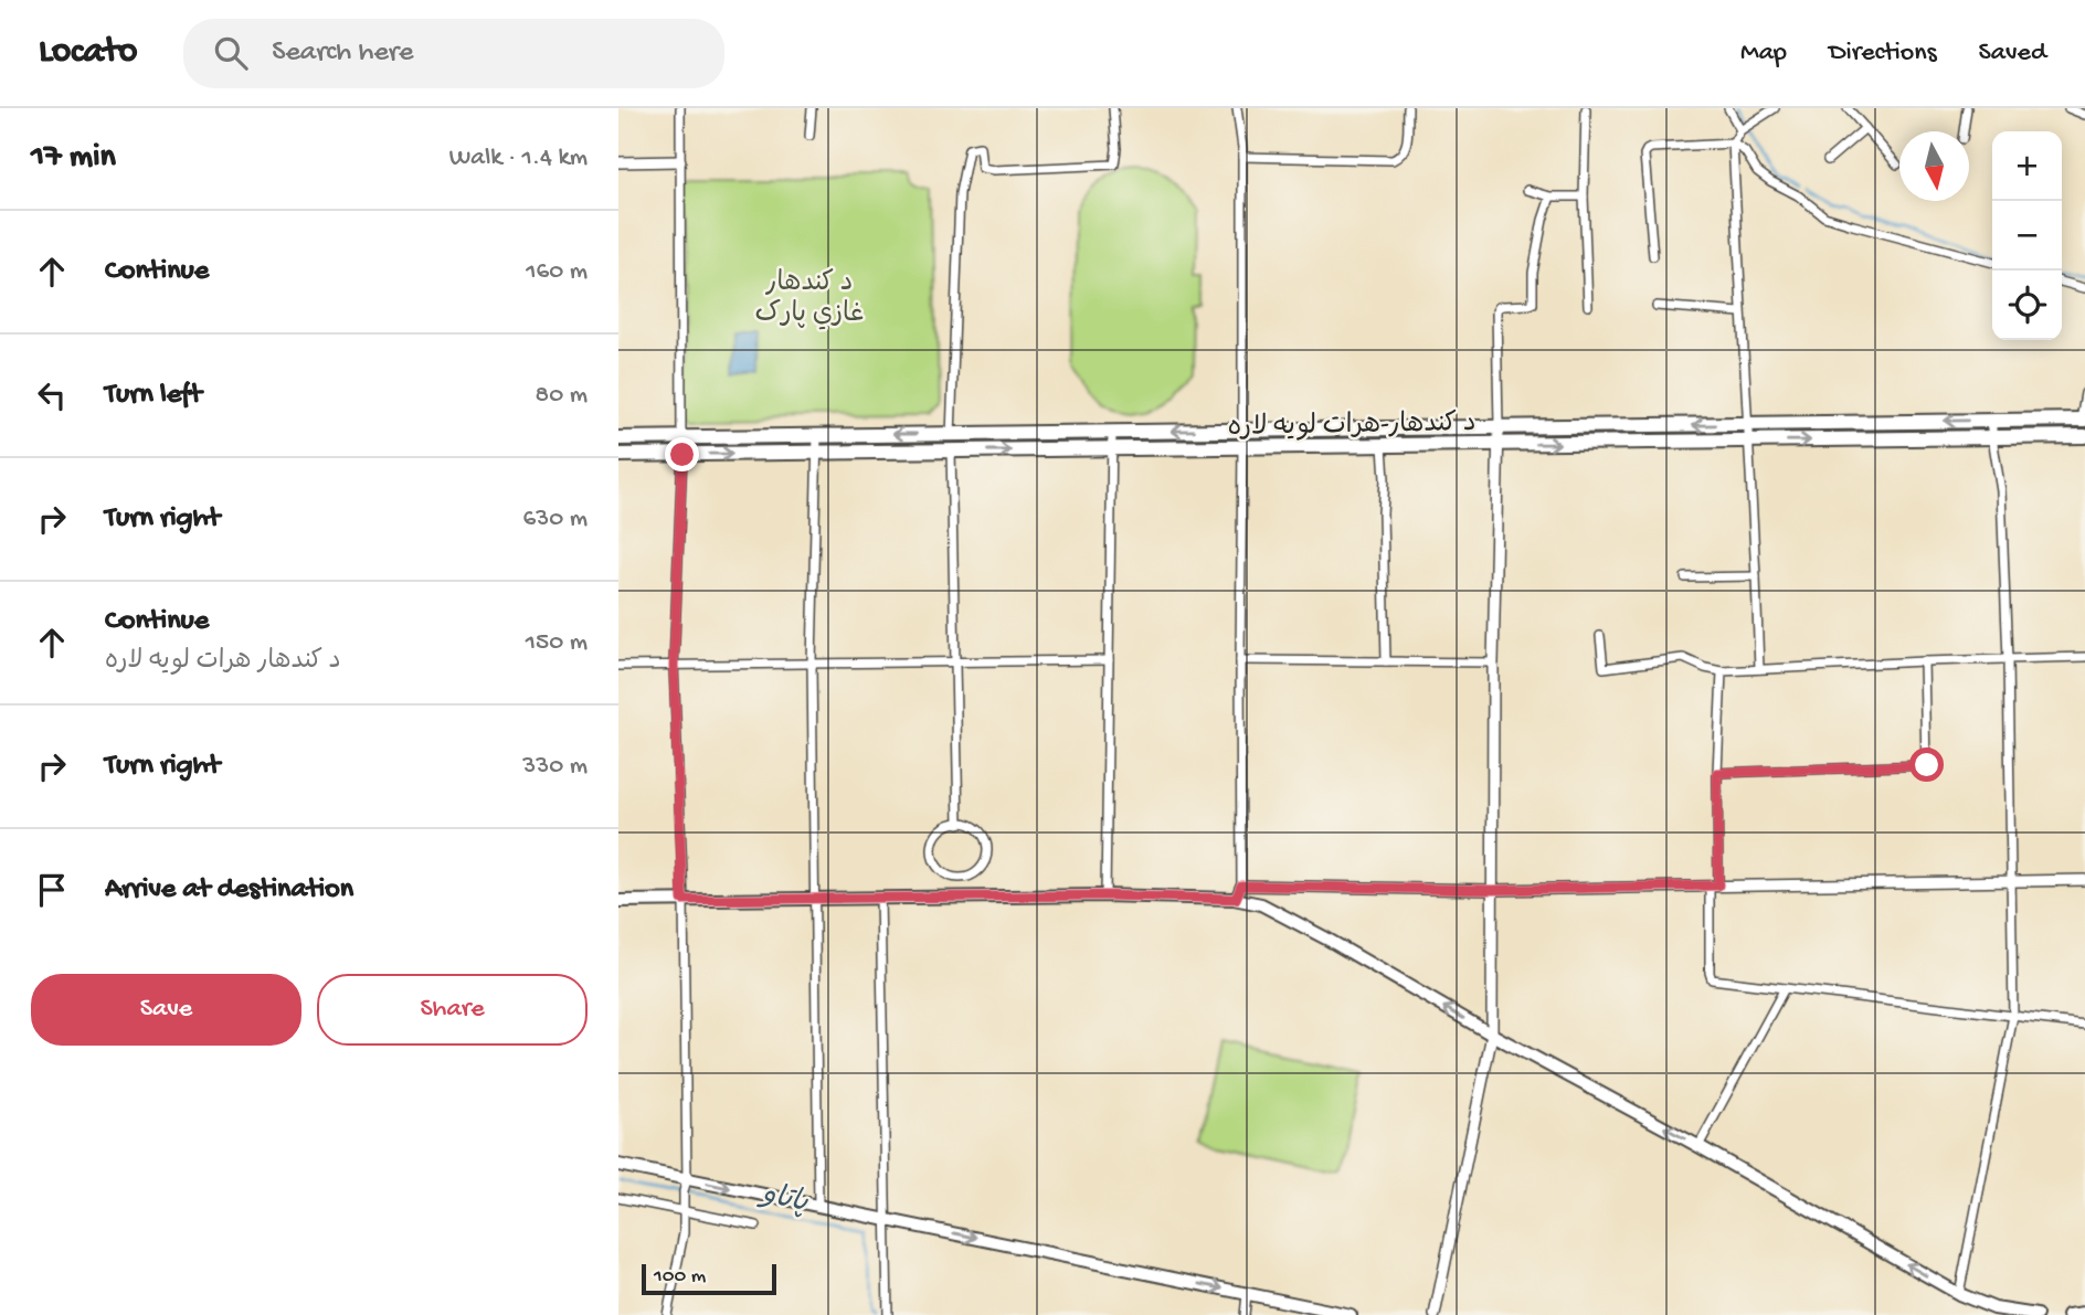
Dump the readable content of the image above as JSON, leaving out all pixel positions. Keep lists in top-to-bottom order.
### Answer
{
  "streets": {
    "highway": ["د کندهار-هرات لويه لاره"]
  },
  "water": ["پاتاو"],
  "parks": ["د کندهار غازي پارک"],
  "scale_bar": "100 m",
  "north": "bottom",
  "page": {
    "header": "Locato",
    "search": "Search here",
    "nav": ["Map", "Directions", "Saved"],
    "heading": ["17 min", "Walk · 1.4 km"],
    "map_buttons": ["+", "−"],
    "list": [
      ["Continue", "160 m"],
      ["Turn left", "80 m"],
      ["Turn right", "630 m"],
      ["Continue", "د کندهار هرات لویه لاره", "150 m"],
      ["Turn right", "330 m"],
      "Arrive at destination"
    ],
    "buttons": ["Save", "Share"],
    "scale": "100 m"
  }
}
